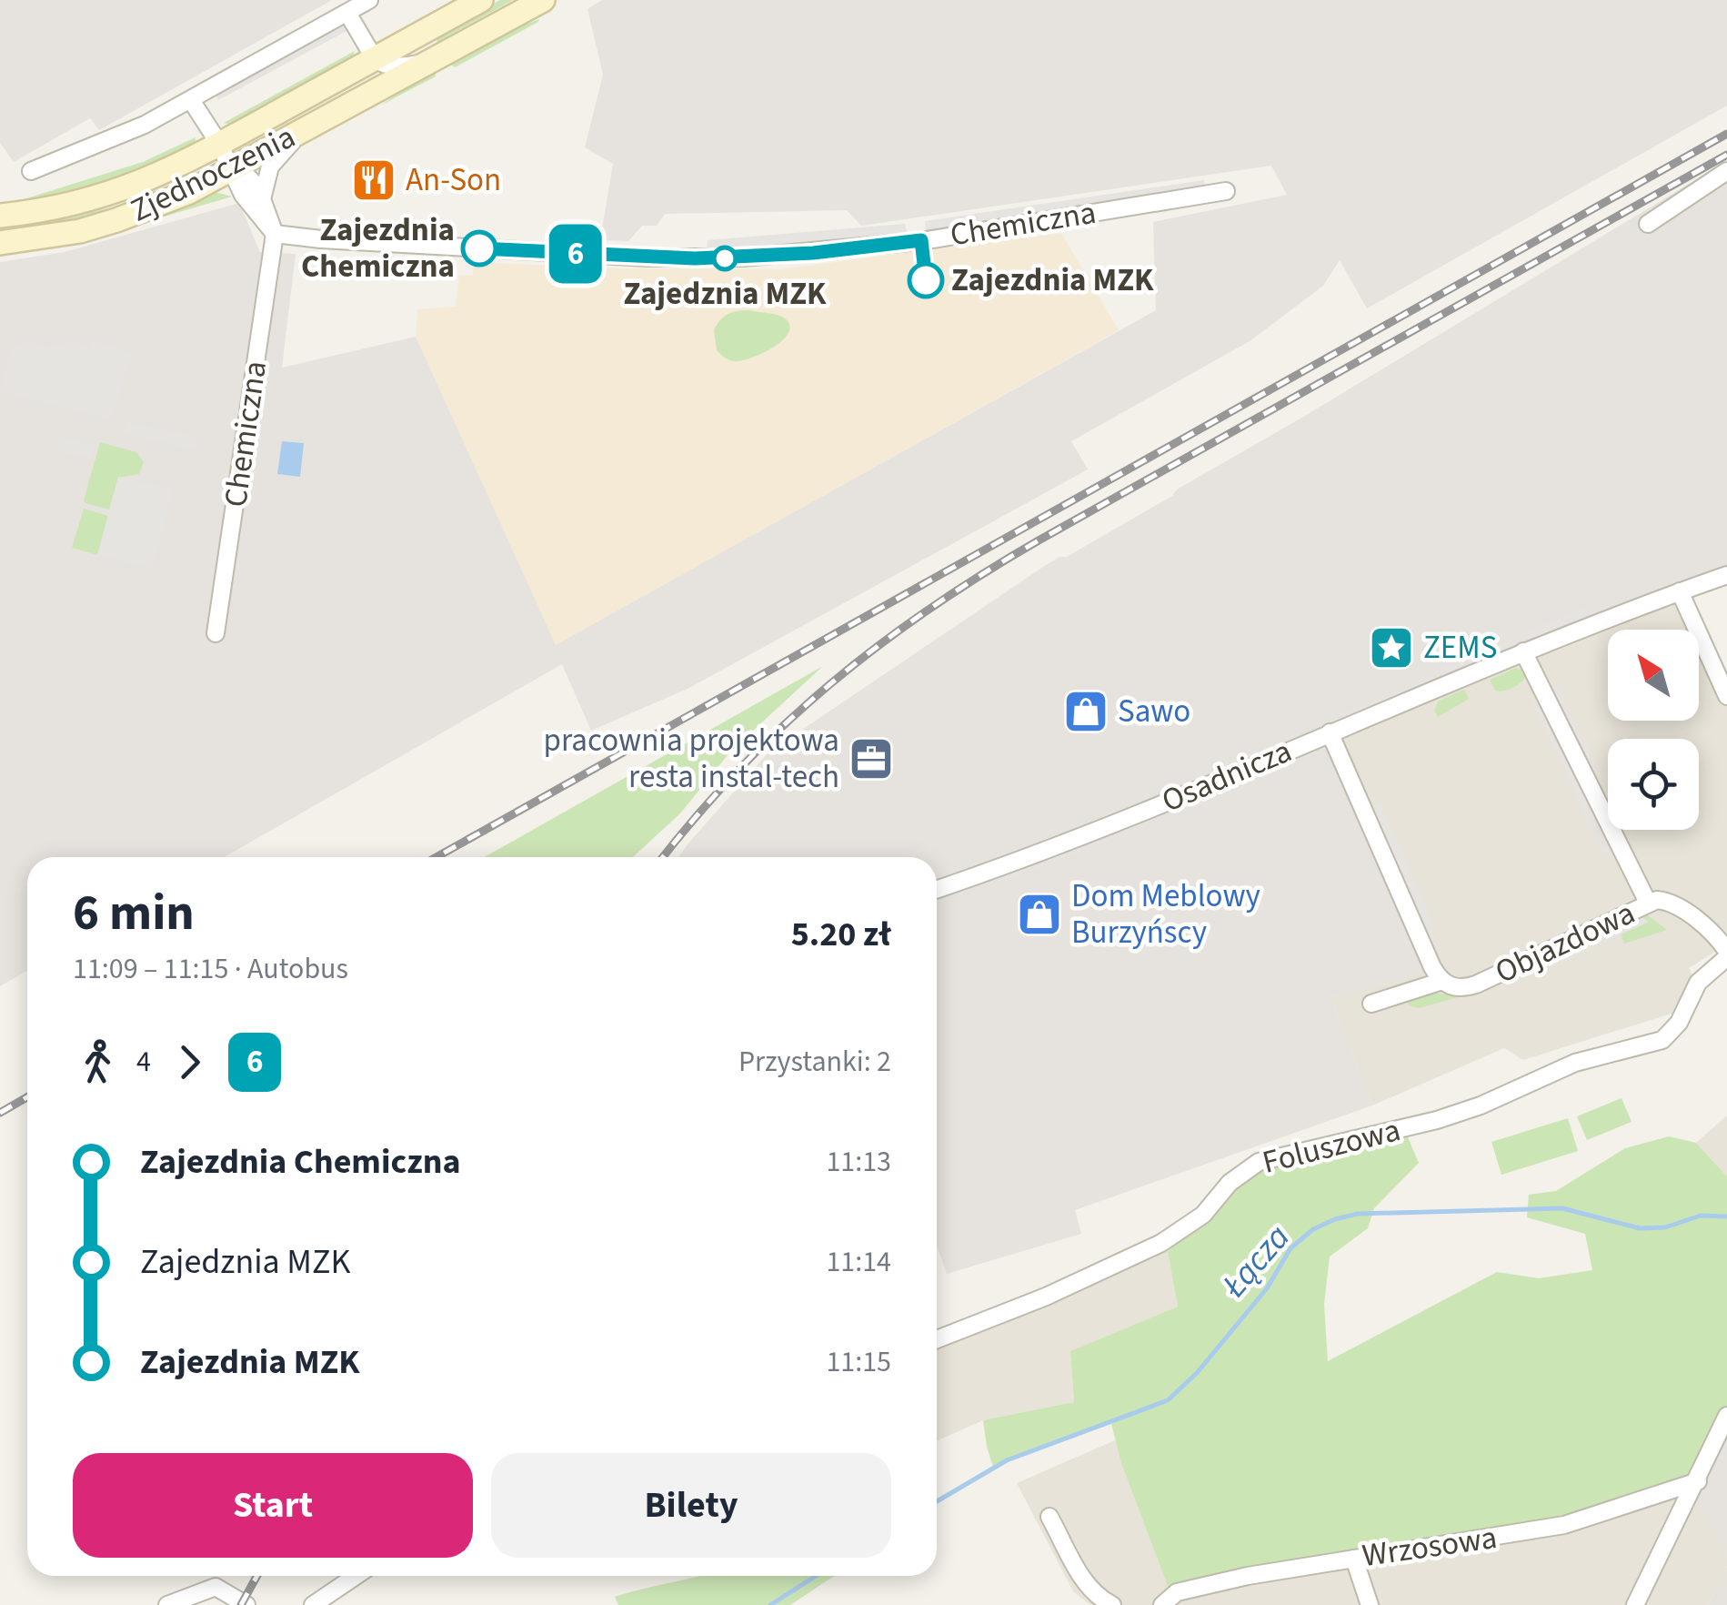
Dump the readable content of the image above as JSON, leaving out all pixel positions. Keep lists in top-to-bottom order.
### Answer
{
  "streets": {
    "main road": ["Zjednoczenia"],
    "street": [
      "Chemiczna",
      "Osadnicza",
      "Objazdowa",
      "Foluszowa",
      "Wrzosowa"
    ]
  },
  "crossings": [
    ["Zjednoczenia", "Chemiczna"],
    ["Objazdowa", "Foluszowa"]
  ],
  "water": ["Łącza"],
  "places": {
    "restaurant": ["An-Son"],
    "other": ["Zajezdnia Chemiczna", "Zajedznia MZK", "Zajezdnia MZK"],
    "place": ["ZEMS"],
    "shop": ["Sawo", "Dom Meblowy Burzyńscy"],
    "office": ["pracownia projektowa resta instal-tech"]
  },
  "lines": ["bus line 6"],
  "north": "top left",
  "page": {
    "on_map": "6",
    "heading": ["6 min", "11:09 – 11:15 · Autobus", "5.20 zł"],
    "legs": ["4", "6", "Przystanki: 2"],
    "list": [
      {
        "name": "Zajezdnia Chemiczna",
        "value": "11:13"
      },
      {
        "name": "Zajedznia MZK",
        "value": "11:14"
      },
      {
        "name": "Zajezdnia MZK",
        "value": "11:15"
      }
    ],
    "buttons": ["Start", "Bilety"]
  }
}
